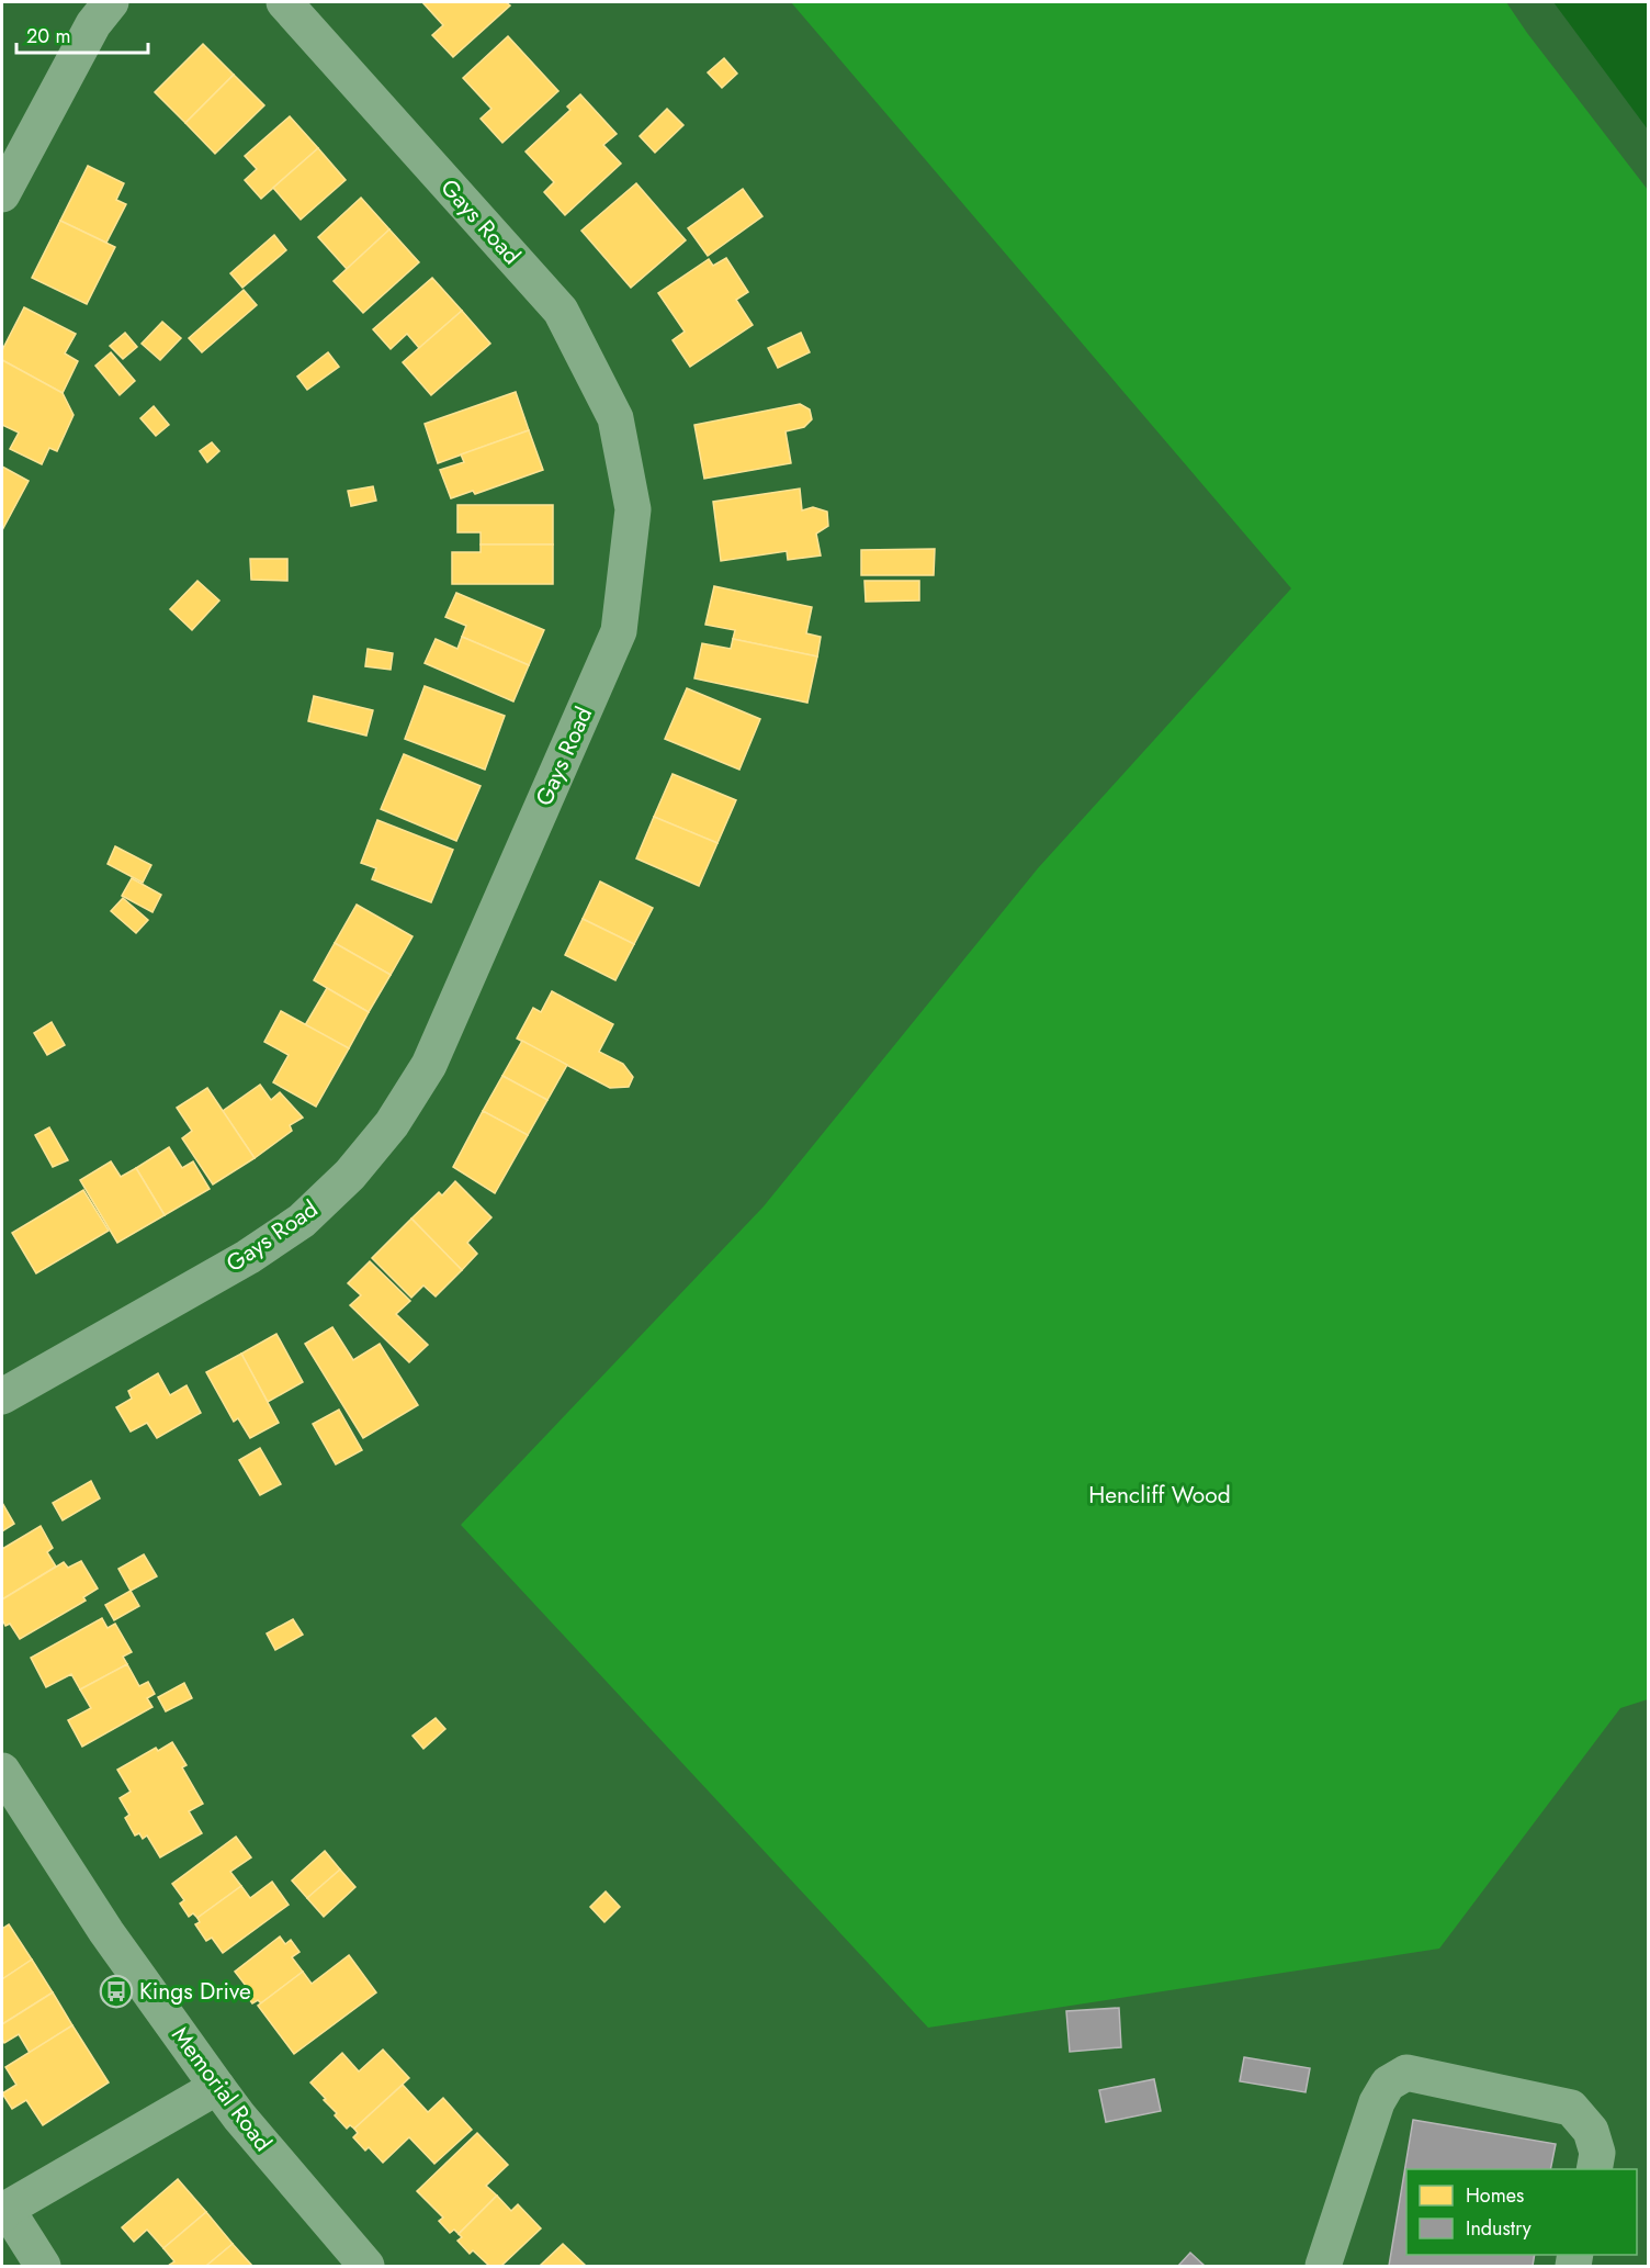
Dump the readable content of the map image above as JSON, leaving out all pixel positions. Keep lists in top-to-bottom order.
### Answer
{
  "streets": {
    "street": ["Gays Road", "Memorial Road"]
  },
  "parks": ["Hencliff Wood"],
  "places": {
    "bus stop": ["Kings Drive"]
  },
  "legend": ["Homes", "Industry"],
  "scale_bar": "20 m"
}
